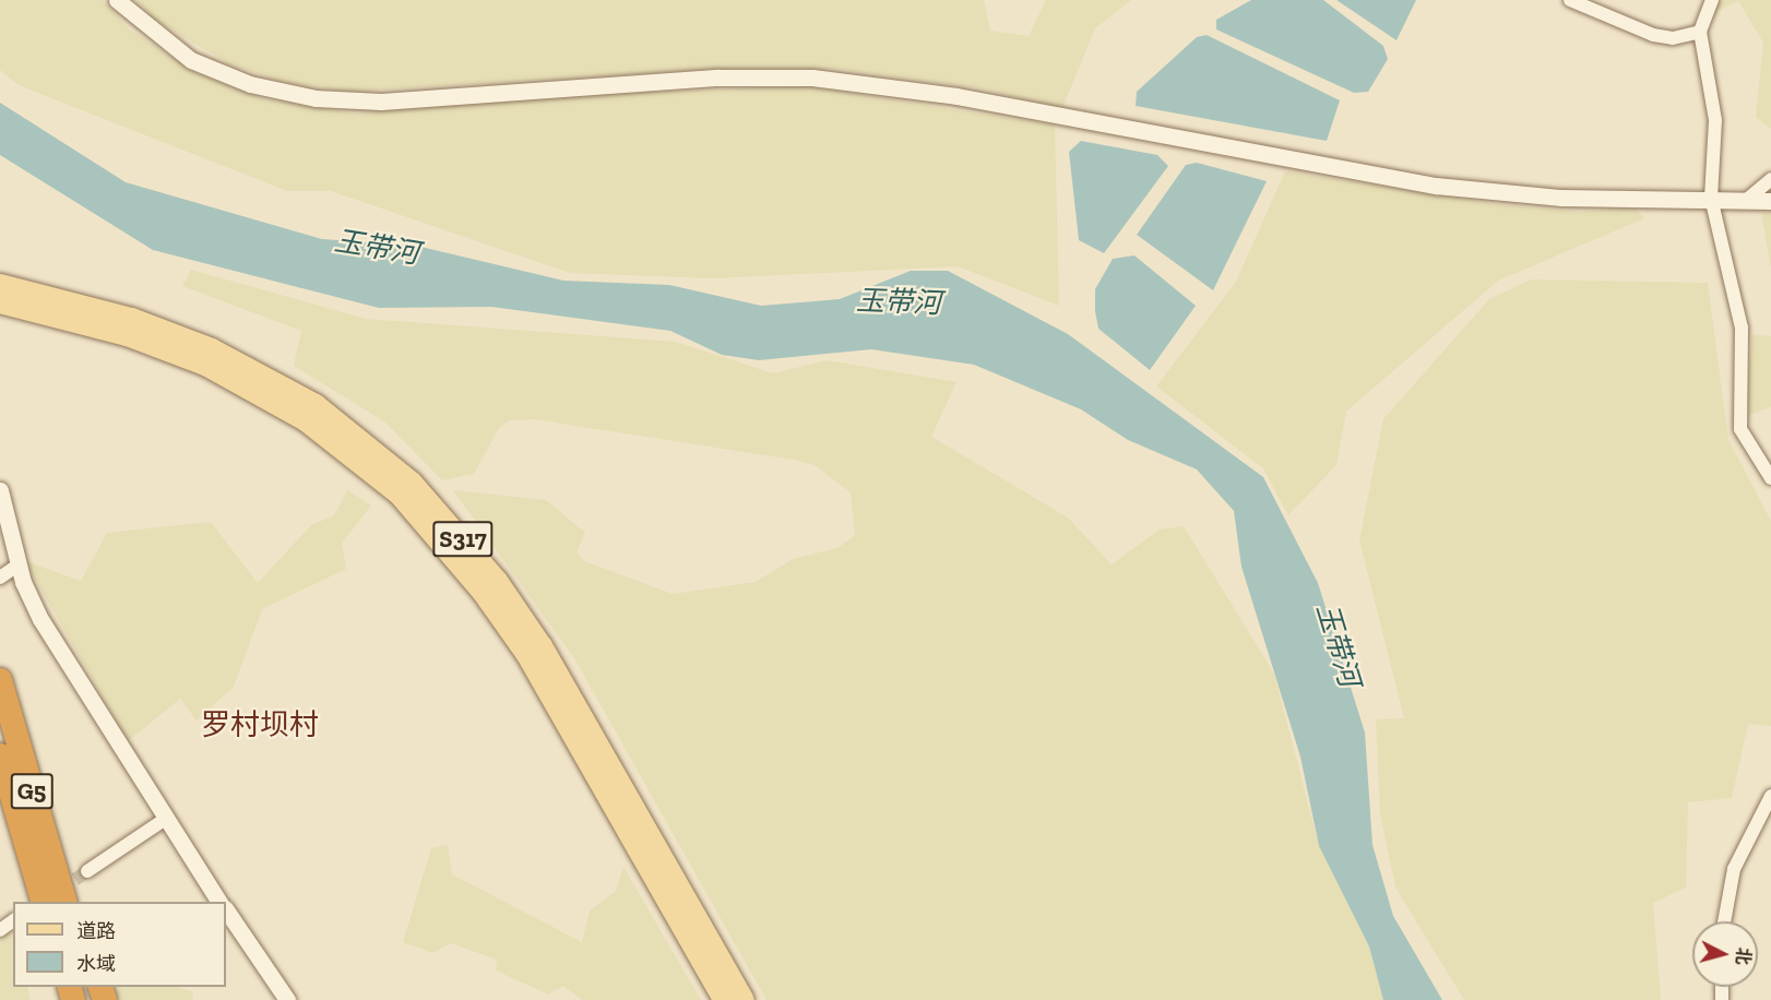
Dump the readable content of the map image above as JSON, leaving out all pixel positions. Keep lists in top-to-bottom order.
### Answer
{
  "streets": {
    "highway": ["G5"],
    "main road": ["S317"]
  },
  "districts": ["罗村坝村"],
  "water": ["玉带河"],
  "legend": ["道路", "水域"],
  "north": "right"
}
